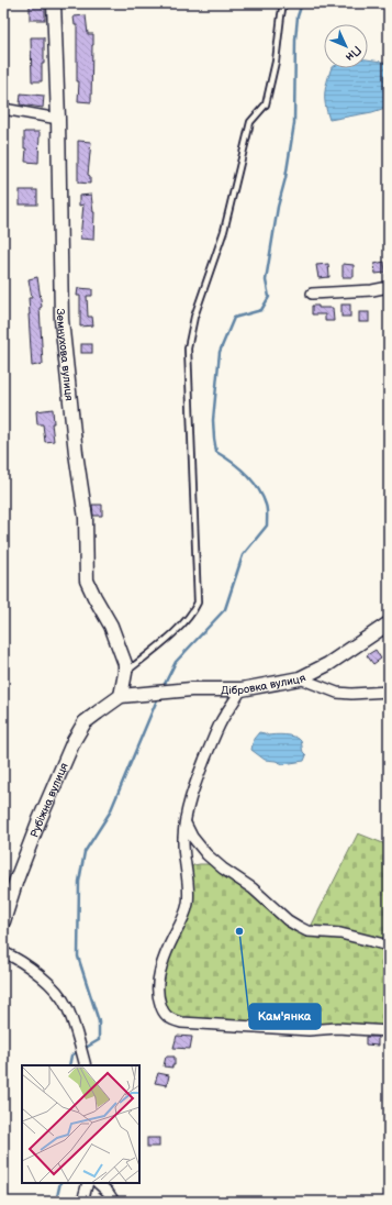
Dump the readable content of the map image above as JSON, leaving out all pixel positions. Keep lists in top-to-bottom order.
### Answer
{
  "streets": {
    "street": ["Земнухова вулиця", "Дібровка вулиця", "Рубіжна вулиця"]
  },
  "crossings": [
    ["Земнухова вулиця", "Дібровка вулиця"],
    ["Земнухова вулиця", "Рубіжна вулиця"],
    ["Дібровка вулиця", "Рубіжна вулиця"]
  ],
  "places": ["Кам'янка"],
  "north": "bottom right"
}
